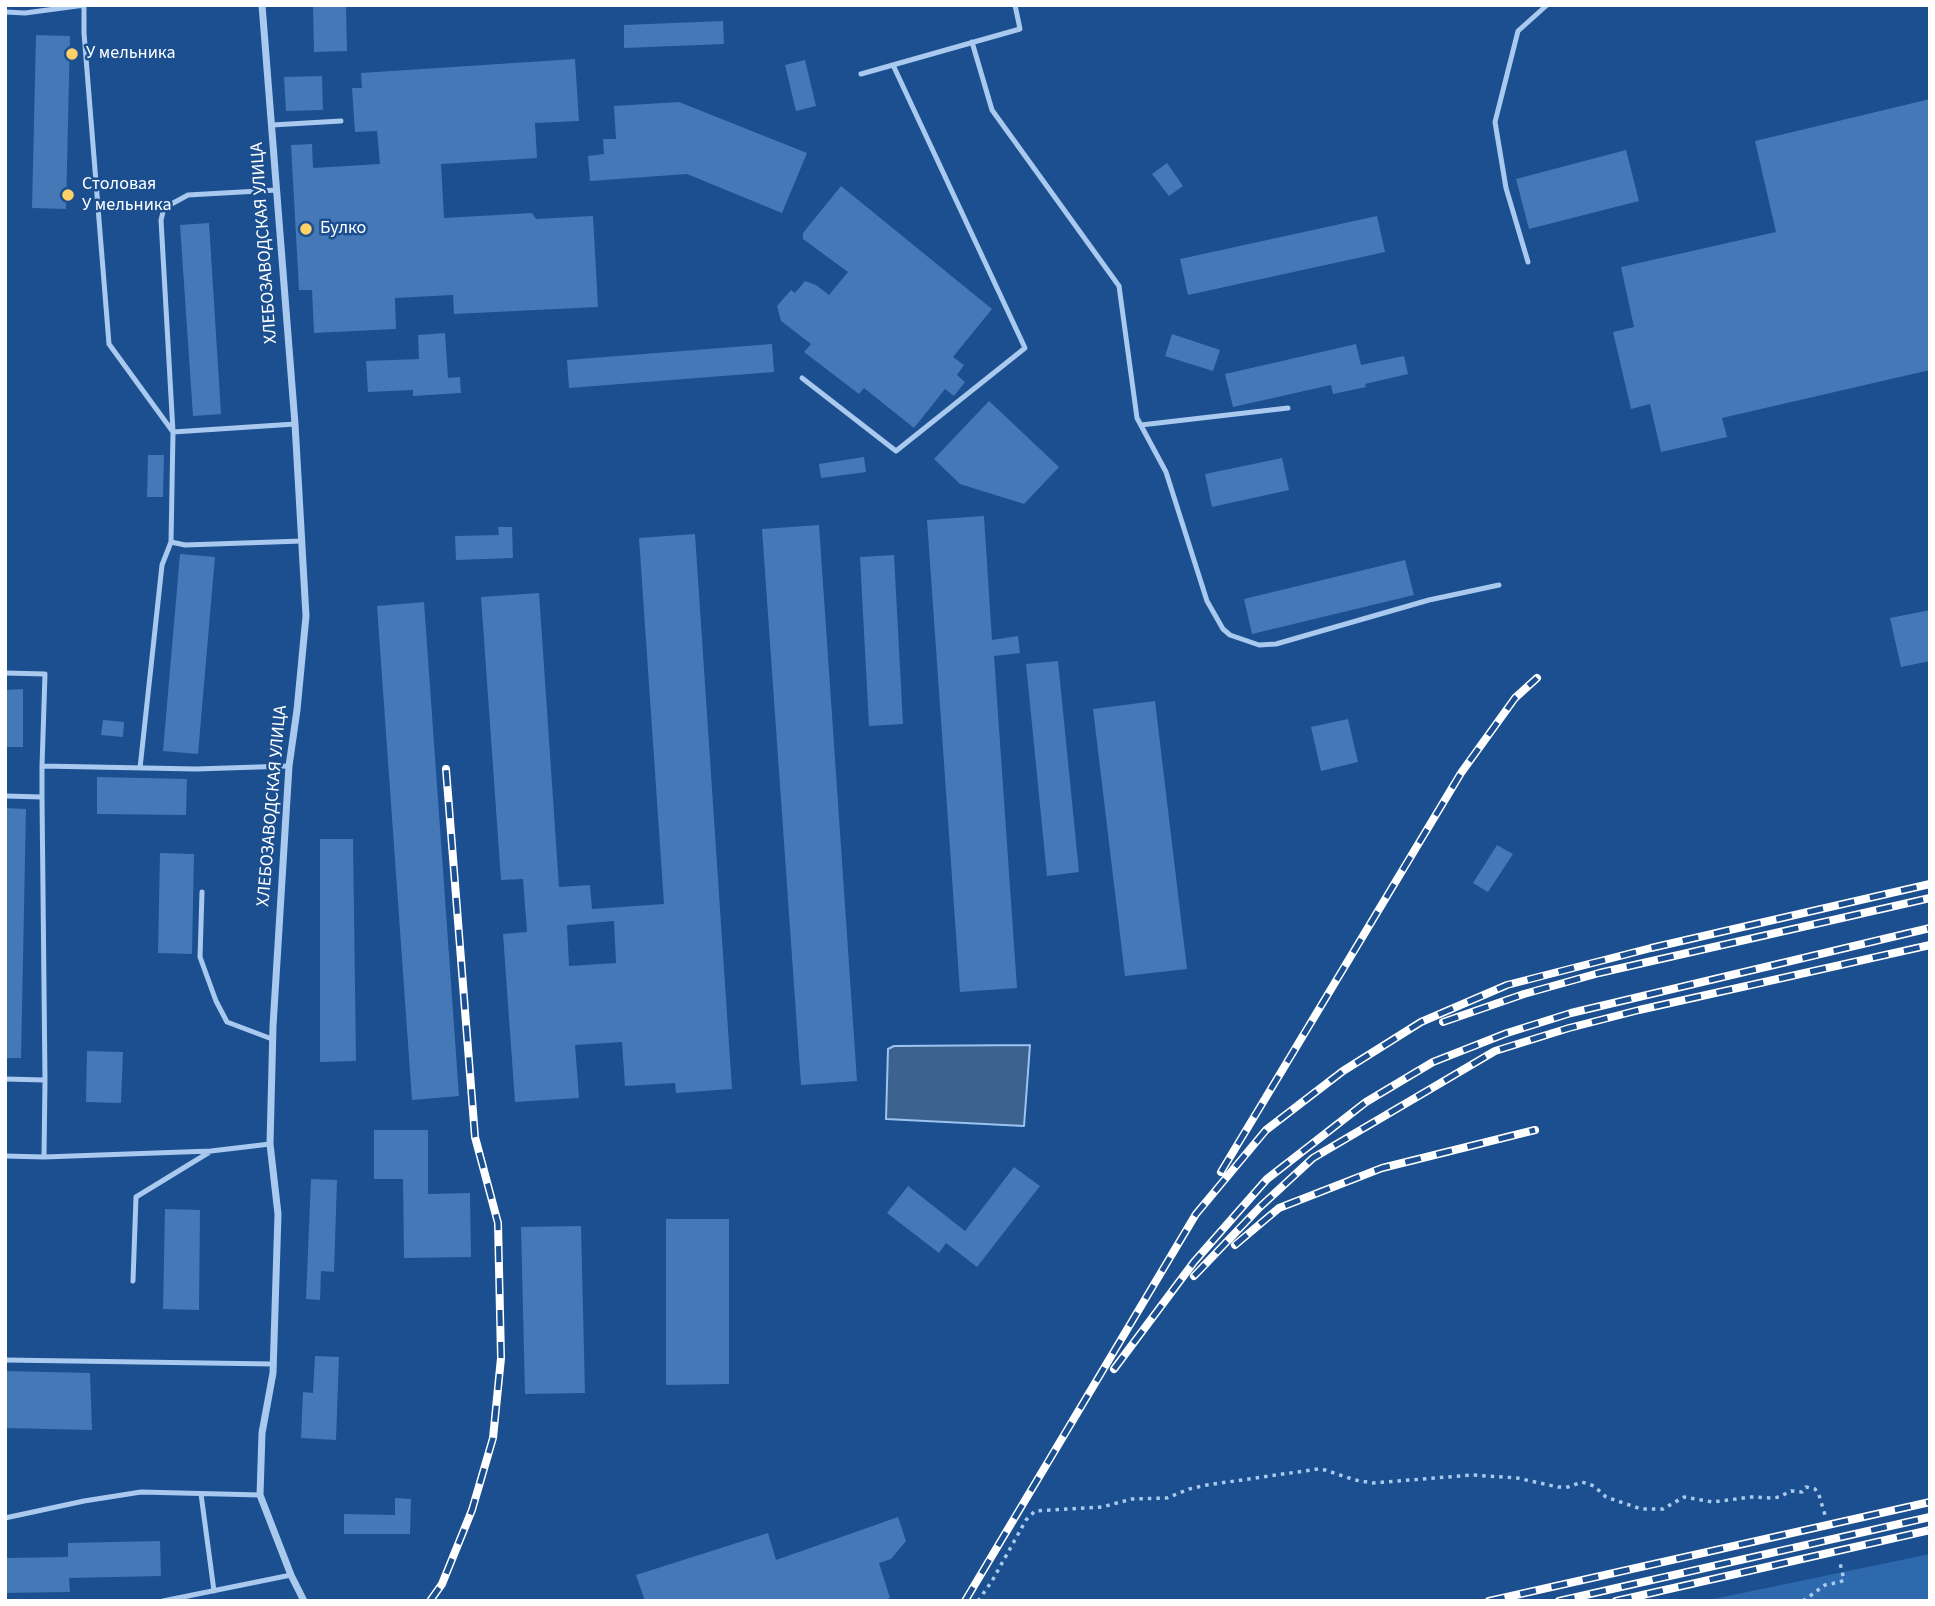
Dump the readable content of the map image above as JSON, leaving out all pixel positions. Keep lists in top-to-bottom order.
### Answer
{
  "streets": {
    "street": ["ХЛЕБОЗАВОДСКАЯ УЛИЦА"]
  },
  "places": ["У мельника", "Столовая У мельника", "Булко"]
}
